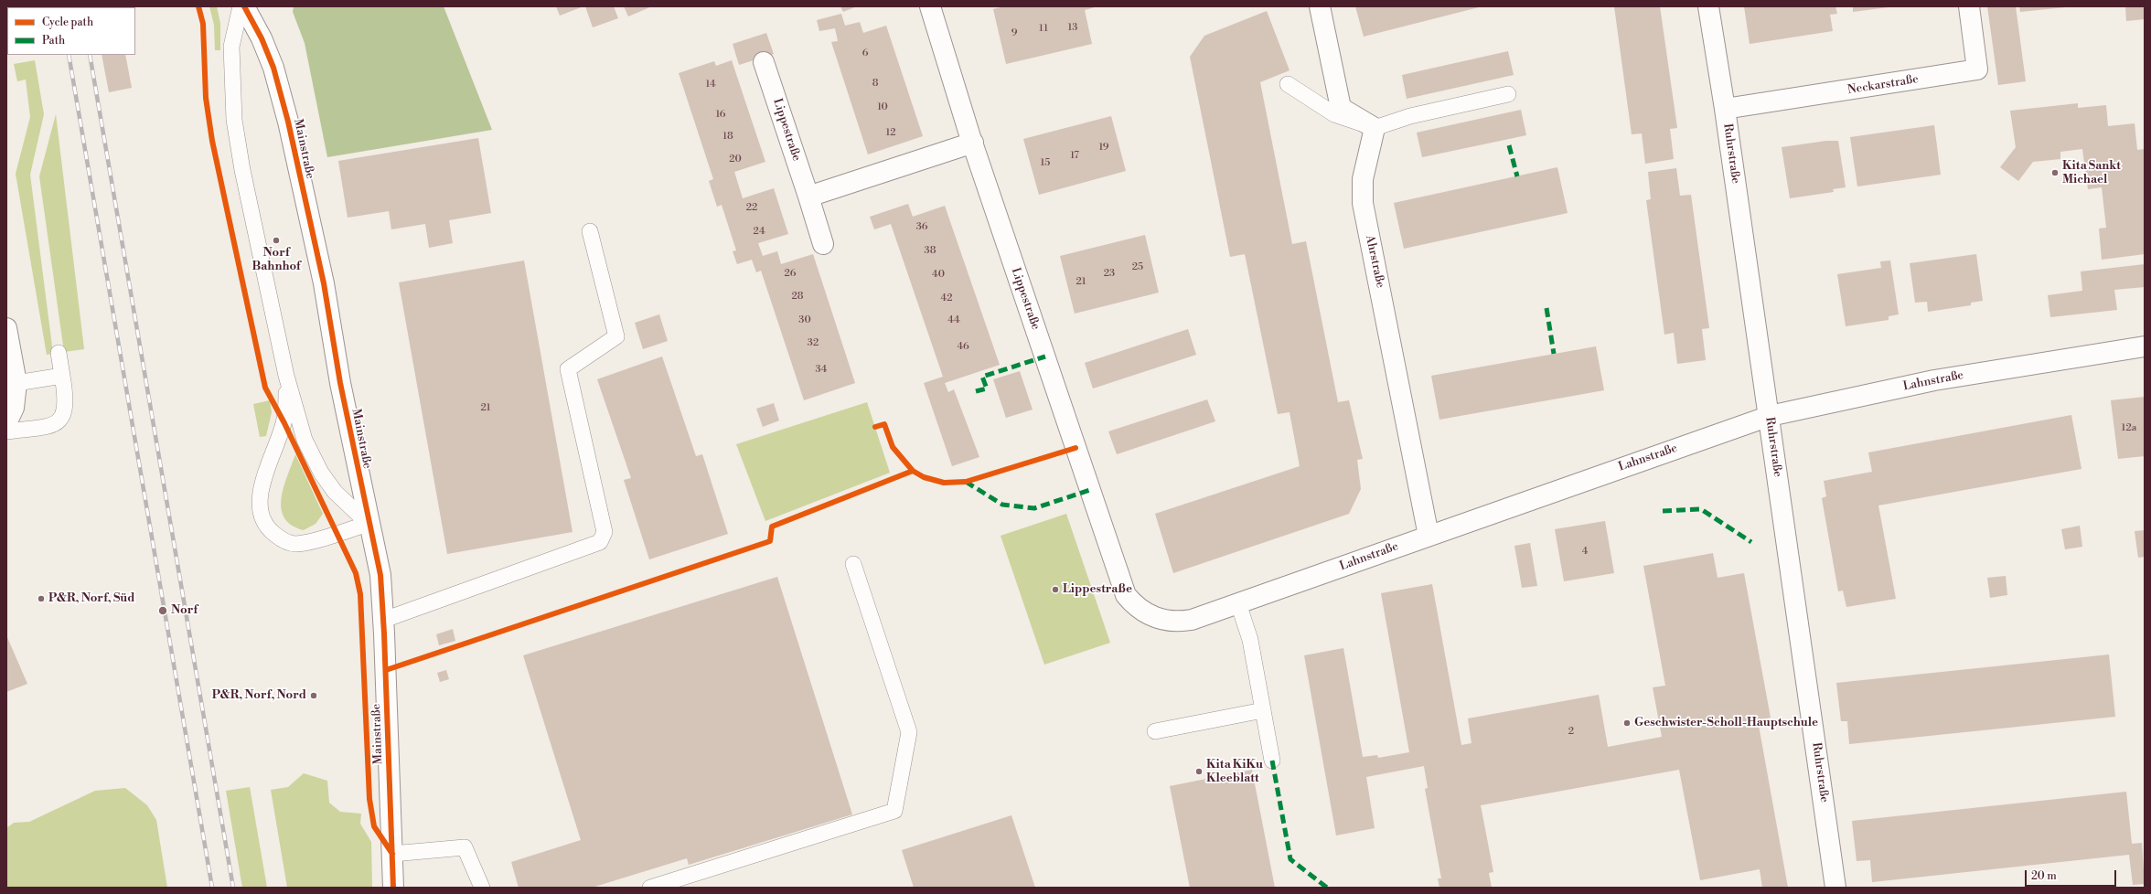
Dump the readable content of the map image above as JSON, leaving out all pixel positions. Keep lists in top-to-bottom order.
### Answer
{
  "streets": {
    "street": [
      "Neckarstraße",
      "Lippestraße",
      "Mainstraße",
      "Ruhrstraße",
      "Ahrstraße",
      "Lahnstraße"
    ]
  },
  "crossings": [
    ["Neckarstraße", "Ruhrstraße"],
    ["Lippestraße", "Lahnstraße"],
    ["Ruhrstraße", "Lahnstraße"],
    ["Ahrstraße", "Lahnstraße"]
  ],
  "places": [
    "Kita Sankt Michael",
    "Norf Bahnhof",
    "Lippestraße",
    "P&R, Norf, Süd",
    "Norf",
    "P&R, Norf, Nord",
    "Geschwister-Scholl-Hauptschule",
    "Kita KiKu Kleeblatt"
  ],
  "house_numbers": [
    "13",
    "11",
    "9",
    "6",
    "8",
    "14",
    "10",
    "16",
    "12",
    "18",
    "19",
    "17",
    "20",
    "15",
    "22",
    "36",
    "24",
    "38",
    "25",
    "26",
    "23",
    "40",
    "21",
    "28",
    "42",
    "30",
    "44",
    "32",
    "46",
    "34",
    "21",
    "12a",
    "4",
    "2"
  ],
  "legend": ["Cycle path", "Path"],
  "scale_bar": "20 m"
}
